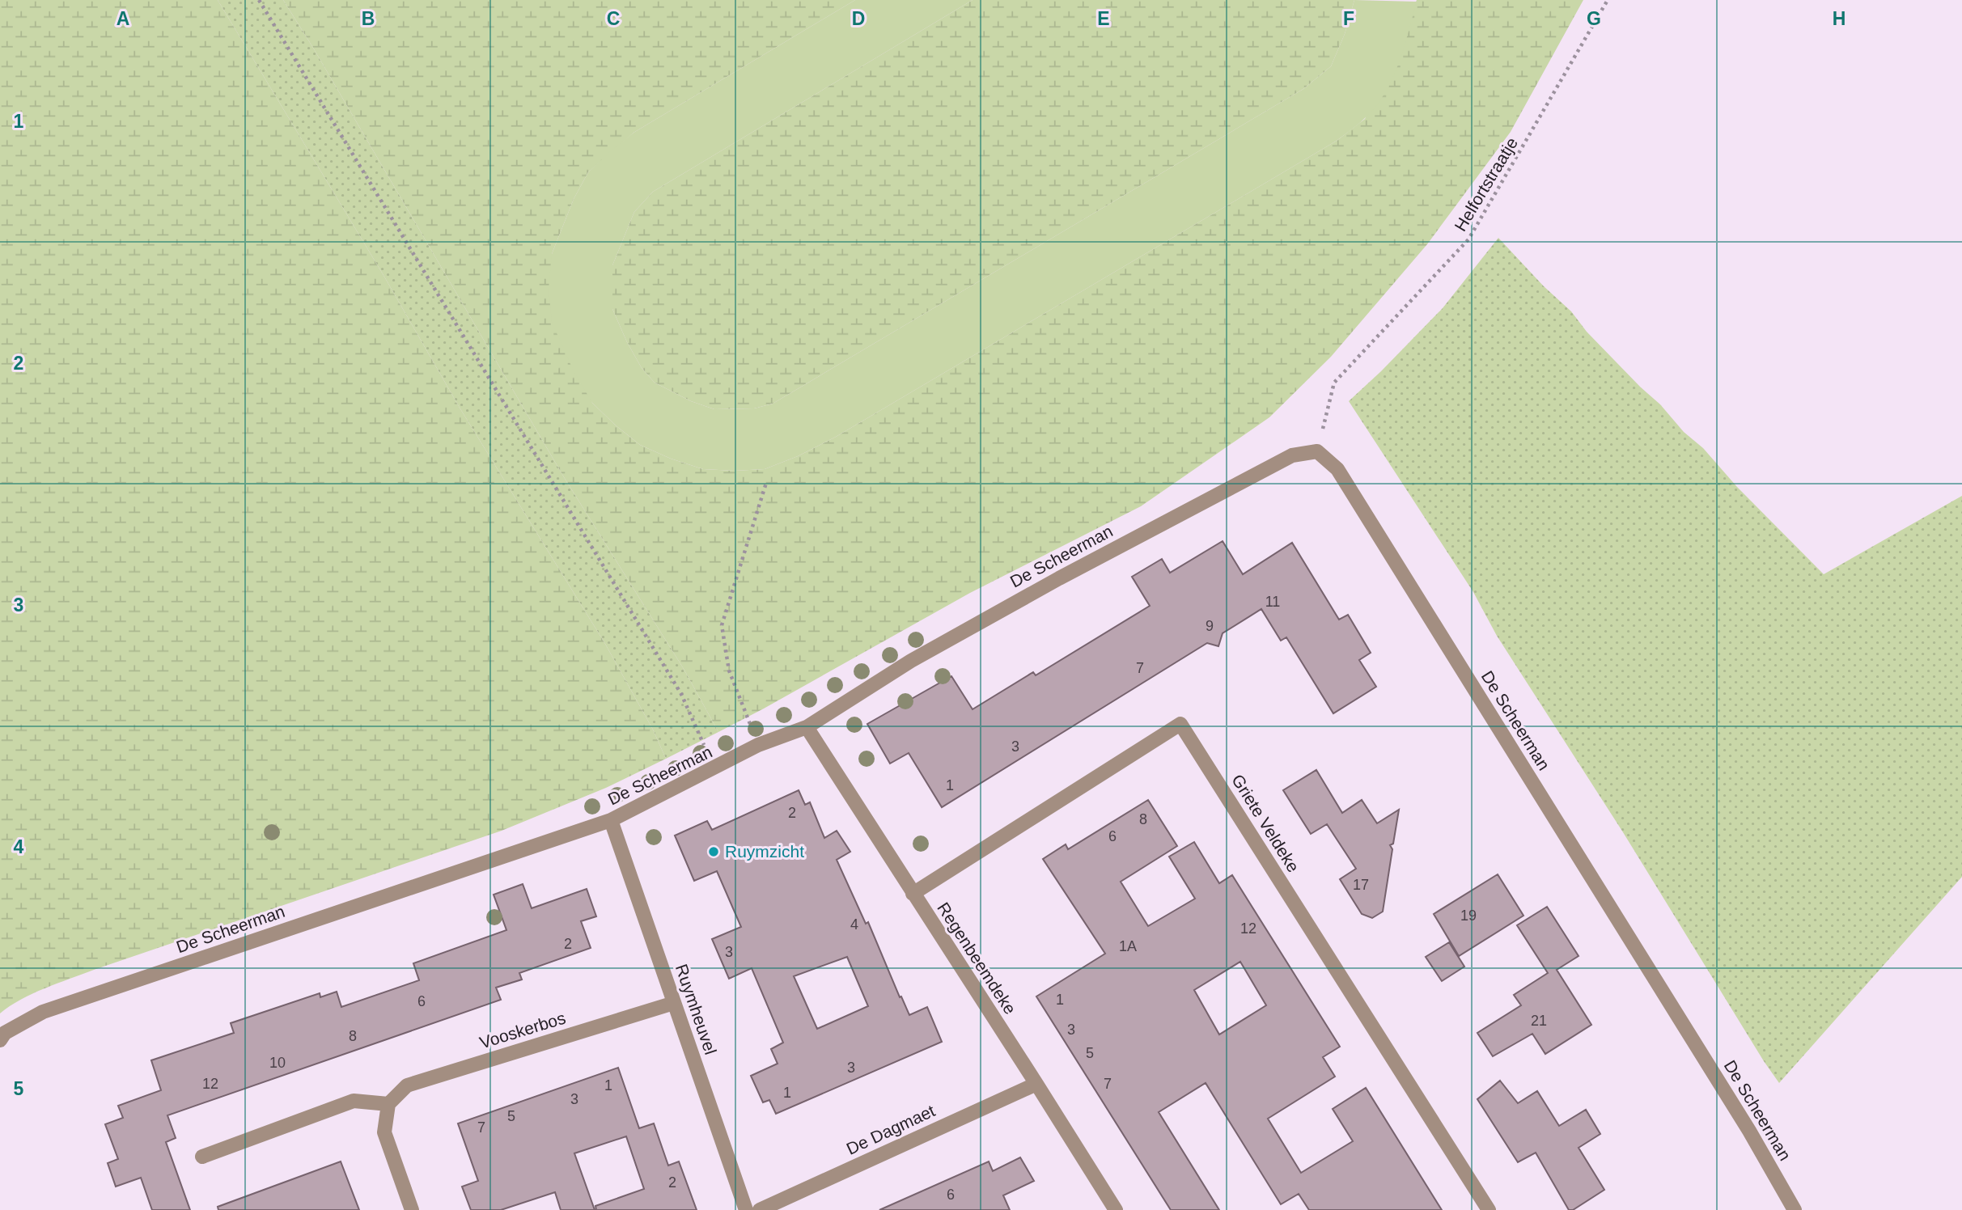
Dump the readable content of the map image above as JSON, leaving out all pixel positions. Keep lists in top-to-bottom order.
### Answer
{
  "streets": {
    "street": [
      "De Scheerman",
      "Griete Veldeke",
      "Regenbeemdeke",
      "Ruymheuvel",
      "Vooskerbos",
      "De Dagmaet"
    ],
    "path": ["Helfortstraatje"]
  },
  "crossings": [
    ["Helfortstraatje", "De Scheerman"],
    ["De Scheerman", "Regenbeemdeke"],
    ["De Scheerman", "Ruymheuvel"],
    ["Griete Veldeke", "Regenbeemdeke"],
    ["Regenbeemdeke", "De Dagmaet"],
    ["Ruymheuvel", "Vooskerbos"]
  ],
  "places": ["Ruymzicht"],
  "house_numbers": [
    "11",
    "9",
    "7",
    "3",
    "1",
    "2",
    "8",
    "6",
    "17",
    "19",
    "4",
    "12",
    "2",
    "1A",
    "3",
    "1",
    "6",
    "21",
    "3",
    "8",
    "5",
    "10",
    "3",
    "12",
    "7",
    "1",
    "1",
    "3",
    "5",
    "7",
    "2",
    "6"
  ],
  "grid": {
    "columns": [
      "A",
      "B",
      "C",
      "D",
      "E",
      "F",
      "G",
      "H"
    ],
    "rows": [
      "1",
      "2",
      "3",
      "4",
      "5"
    ]
  }
}
